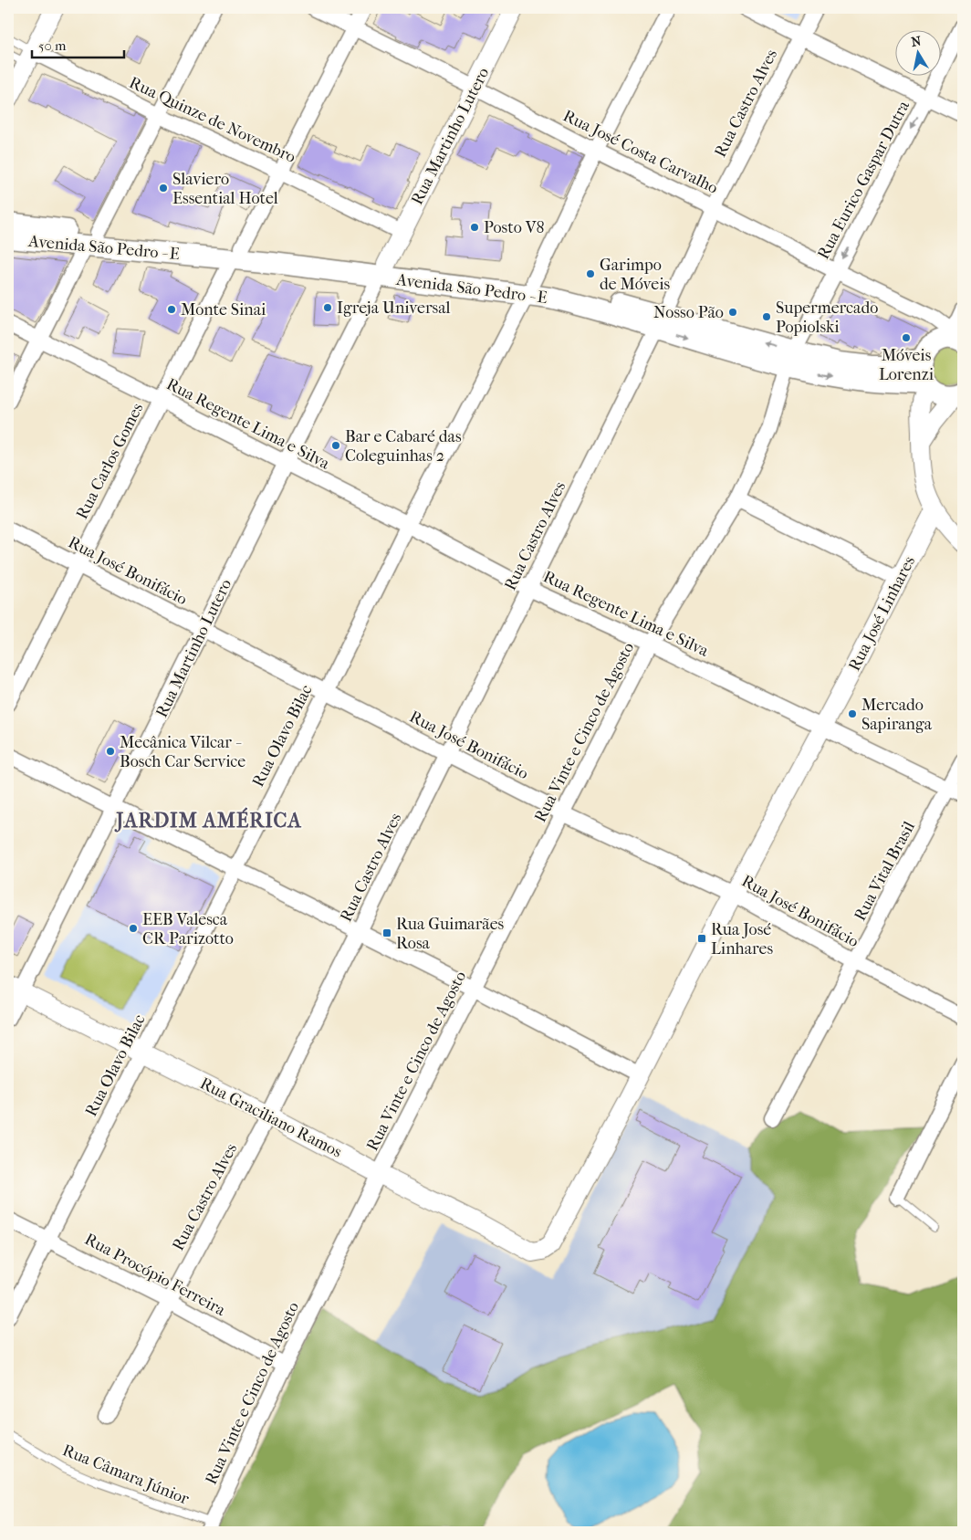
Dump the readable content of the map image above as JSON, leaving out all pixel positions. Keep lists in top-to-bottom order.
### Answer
{
  "streets": {
    "main road": ["Avenida São Pedro - E"],
    "street": [
      "Rua Castro Alves",
      "Rua Quinze de Novembro",
      "Rua Martinho Lutero",
      "Rua José Costa Carvalho",
      "Rua Eurico Gaspar Dutra",
      "Rua Regente Lima e Silva",
      "Rua Carlos Gomes",
      "Rua José Bonifácio",
      "Rua José Linhares",
      "Rua Vinte e Cinco de Agosto",
      "Rua Olavo Bilac",
      "Rua Vital Brasil",
      "Rua Graciliano Ramos",
      "Rua Procópio Ferreira"
    ],
    "lane": ["Rua Câmara Júnior"]
  },
  "crossings": [
    ["Rua Castro Alves", "Rua José Costa Carvalho"],
    ["Rua Castro Alves", "Avenida São Pedro - E"],
    ["Rua Castro Alves", "Rua Regente Lima e Silva"],
    ["Rua Castro Alves", "Rua José Bonifácio"],
    ["Rua Castro Alves", "Rua Graciliano Ramos"],
    ["Rua Castro Alves", "Rua Procópio Ferreira"],
    ["Rua Quinze de Novembro", "Rua Martinho Lutero"],
    ["Rua Quinze de Novembro", "Rua Carlos Gomes"],
    ["Rua Martinho Lutero", "Rua José Costa Carvalho"],
    ["Rua Martinho Lutero", "Avenida São Pedro - E"],
    ["Rua Martinho Lutero", "Rua Regente Lima e Silva"],
    ["Rua Martinho Lutero", "Rua José Bonifácio"],
    ["Rua Martinho Lutero", "Rua Graciliano Ramos"],
    ["Rua José Costa Carvalho", "Rua Eurico Gaspar Dutra"],
    ["Rua José Costa Carvalho", "Rua Carlos Gomes"],
    ["Rua José Costa Carvalho", "Rua Olavo Bilac"],
    ["Rua Eurico Gaspar Dutra", "Avenida São Pedro - E"],
    ["Rua Eurico Gaspar Dutra", "Rua Vinte e Cinco de Agosto"],
    ["Avenida São Pedro - E", "Rua Carlos Gomes"],
    ["Avenida São Pedro - E", "Rua Vinte e Cinco de Agosto"],
    ["Avenida São Pedro - E", "Rua Olavo Bilac"],
    ["Rua Regente Lima e Silva", "Rua Carlos Gomes"],
    ["Rua Regente Lima e Silva", "Rua José Linhares"],
    ["Rua Regente Lima e Silva", "Rua Vinte e Cinco de Agosto"],
    ["Rua Regente Lima e Silva", "Rua Olavo Bilac"],
    ["Rua Regente Lima e Silva", "Rua Vital Brasil"],
    ["Rua Carlos Gomes", "Rua José Bonifácio"],
    ["Rua José Bonifácio", "Rua José Linhares"],
    ["Rua José Bonifácio", "Rua Vinte e Cinco de Agosto"],
    ["Rua José Bonifácio", "Rua Olavo Bilac"],
    ["Rua José Bonifácio", "Rua Vital Brasil"],
    ["Rua José Linhares", "Rua Graciliano Ramos"],
    ["Rua Vinte e Cinco de Agosto", "Rua Graciliano Ramos"],
    ["Rua Vinte e Cinco de Agosto", "Rua Procópio Ferreira"],
    ["Rua Vinte e Cinco de Agosto", "Rua Câmara Júnior"],
    ["Rua Olavo Bilac", "Rua Graciliano Ramos"],
    ["Rua Olavo Bilac", "Rua Procópio Ferreira"]
  ],
  "one_way": ["Rua Eurico Gaspar Dutra"],
  "districts": ["JARDIM AMÉRICA"],
  "places": {
    "other": [
      "Slaviero Essential Hotel",
      "Posto V8",
      "Garimpo de Móveis",
      "Igreja Universal",
      "Monte Sinai",
      "Nosso Pão",
      "Supermercado Popiolski",
      "Móveis Lorenzi",
      "Bar e Cabaré das Coleguinhas 2",
      "Mercado Sapiranga",
      "Mecânica Vilcar - Bosch Car Service",
      "EEB Valesca CR Parizotto"
    ],
    "transit": ["Rua Guimarães Rosa", "Rua José Linhares"]
  },
  "scale_bar": "50 m",
  "north": "top"
}
